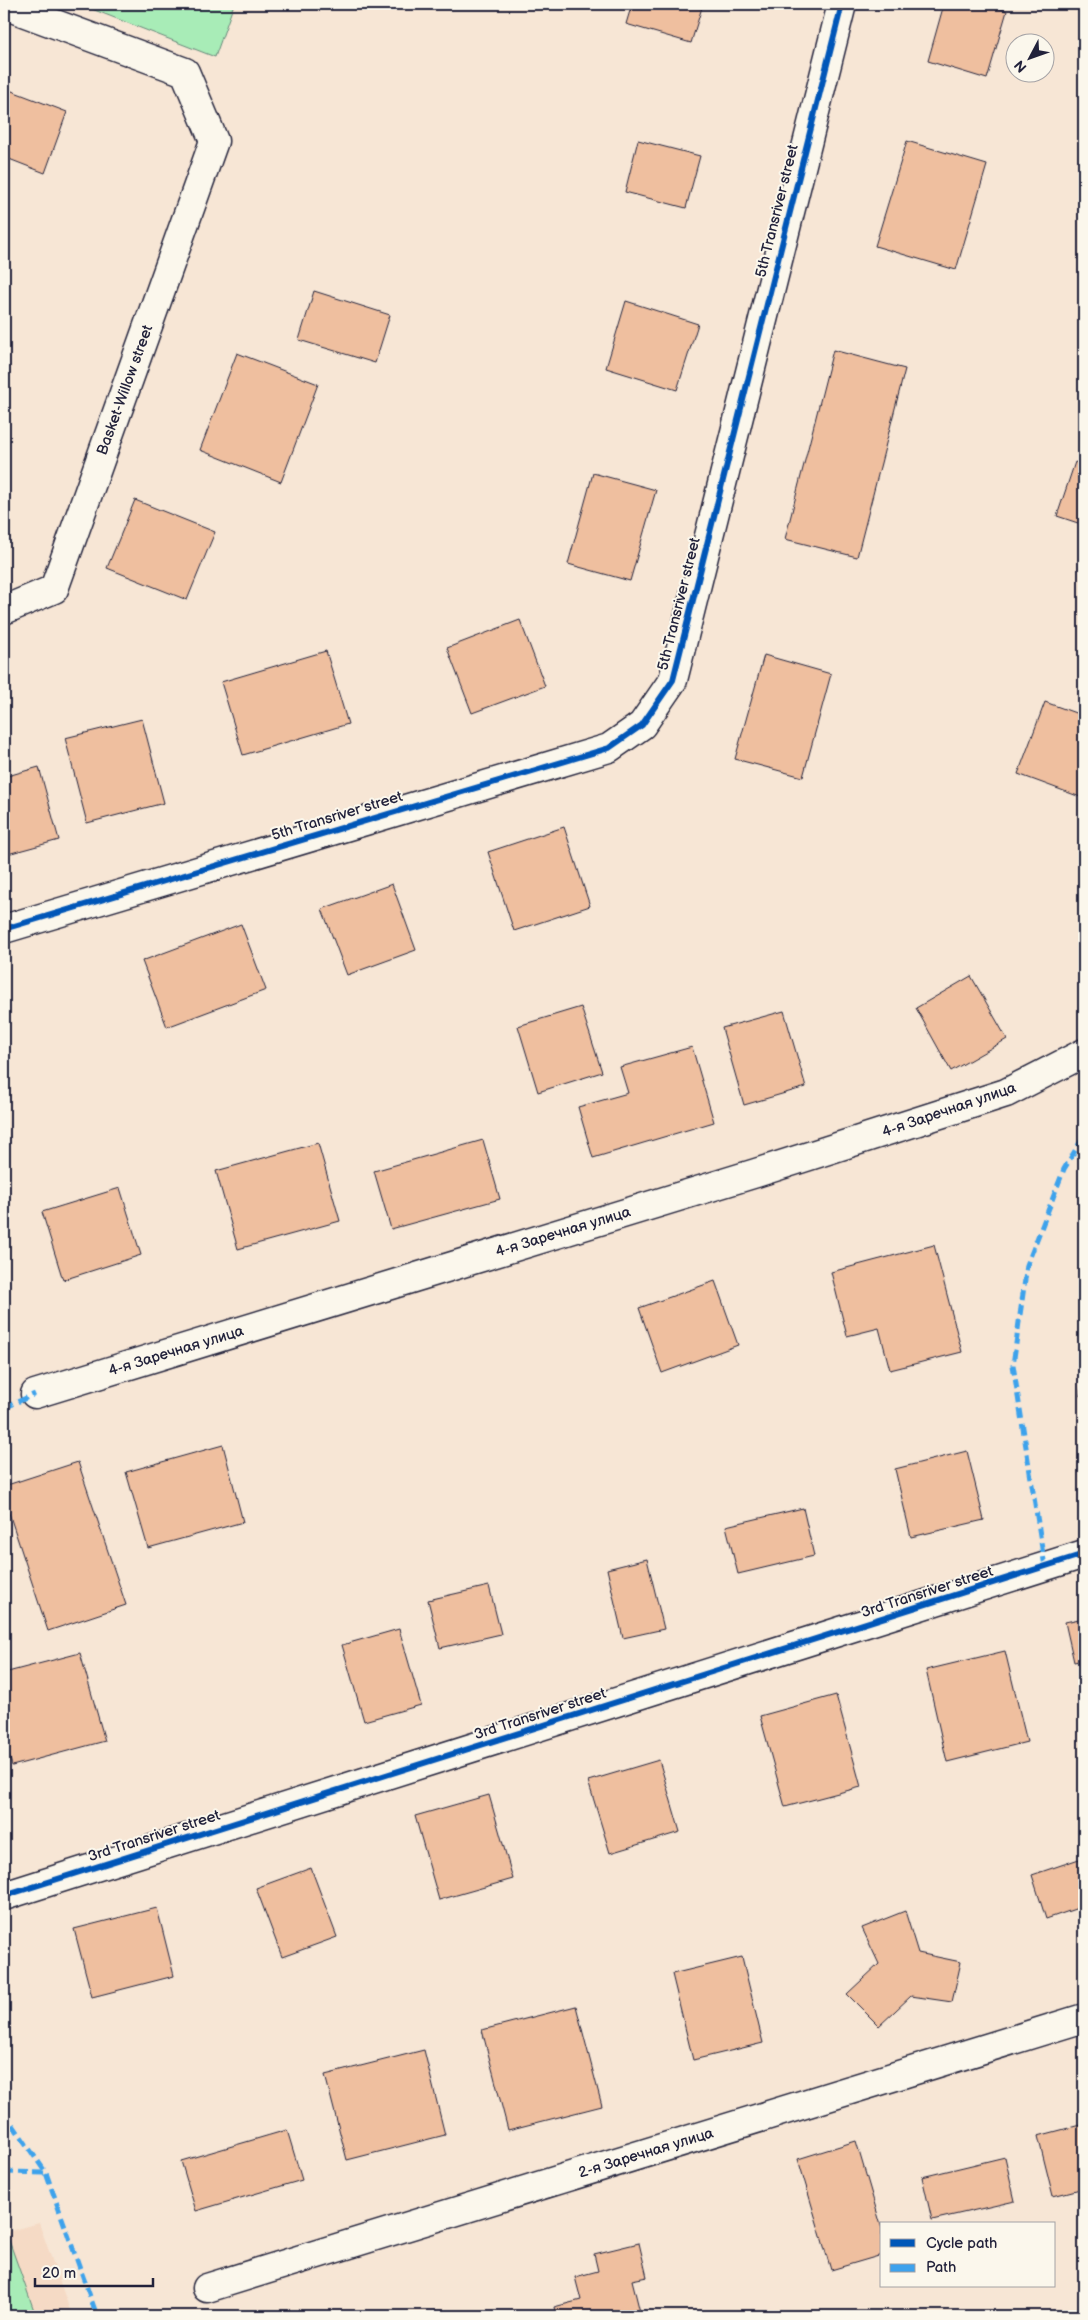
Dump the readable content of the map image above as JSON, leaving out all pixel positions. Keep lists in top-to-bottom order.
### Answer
{
  "streets": {
    "street": [
      "5th Transriver street",
      "Basket-Willow street",
      "4-я Заречная улица",
      "3rd Transriver street",
      "2-я Заречная улица"
    ]
  },
  "legend": ["Cycle path", "Path"],
  "scale_bar": "20 m",
  "north": "bottom left"
}
